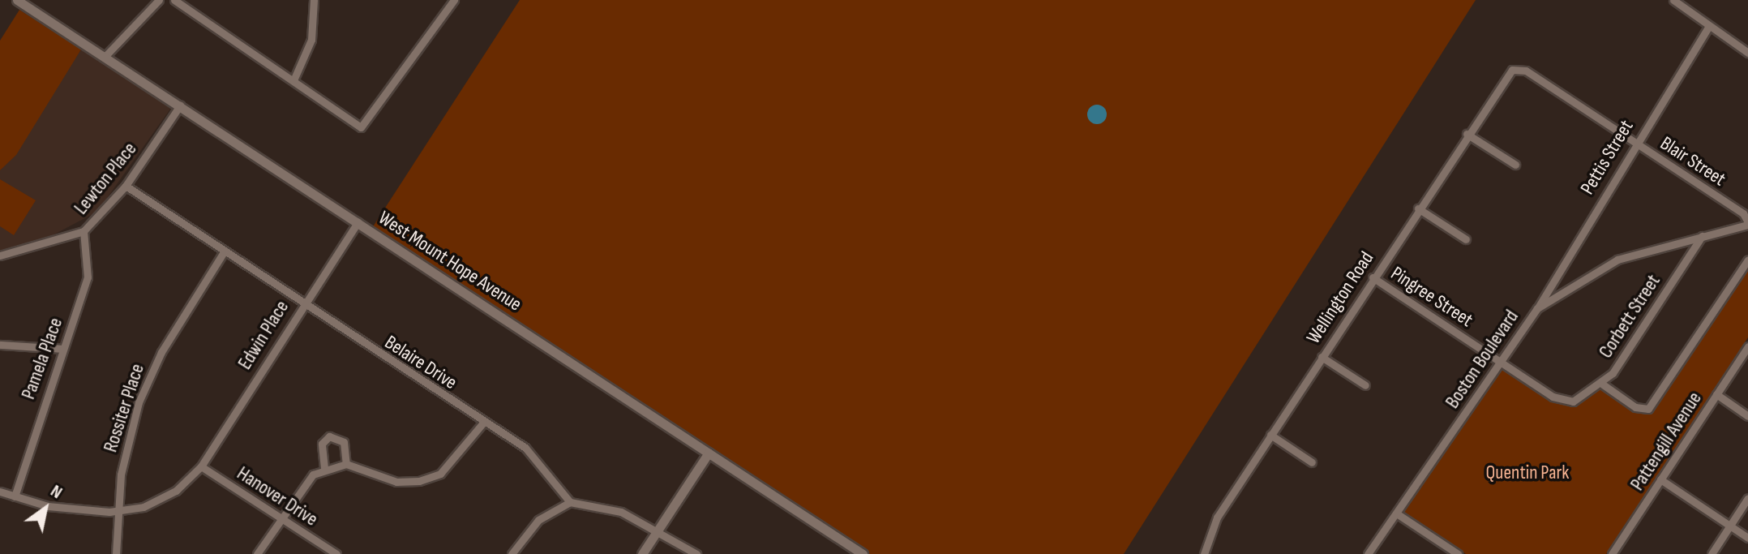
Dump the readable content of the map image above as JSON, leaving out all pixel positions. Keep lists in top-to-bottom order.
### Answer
{
  "streets": {
    "street": [
      "Pettis Street",
      "Blair Street",
      "Lewton Place",
      "West Mount Hope Avenue",
      "Pingree Street",
      "Wellington Road",
      "Corbett Street",
      "Edwin Place",
      "Pamela Place",
      "Boston Boulevard",
      "Belaire Drive",
      "Rossiter Place",
      "Pattengill Avenue",
      "Hanover Drive"
    ]
  },
  "crossings": [
    ["Pettis Street", "Blair Street"],
    ["Pettis Street", "Boston Boulevard"],
    ["Blair Street", "Wellington Road"],
    ["Blair Street", "Boston Boulevard"],
    ["Lewton Place", "West Mount Hope Avenue"],
    ["Lewton Place", "Pamela Place"],
    ["Lewton Place", "Belaire Drive"],
    ["West Mount Hope Avenue", "Edwin Place"],
    ["Pingree Street", "Wellington Road"],
    ["Pingree Street", "Corbett Street"],
    ["Pingree Street", "Boston Boulevard"],
    ["Corbett Street", "Boston Boulevard"],
    ["Edwin Place", "Pamela Place"],
    ["Edwin Place", "Belaire Drive"],
    ["Edwin Place", "Rossiter Place"],
    ["Edwin Place", "Hanover Drive"],
    ["Belaire Drive", "Rossiter Place"]
  ],
  "parks": ["Quentin Park"],
  "north": "top right"
}
